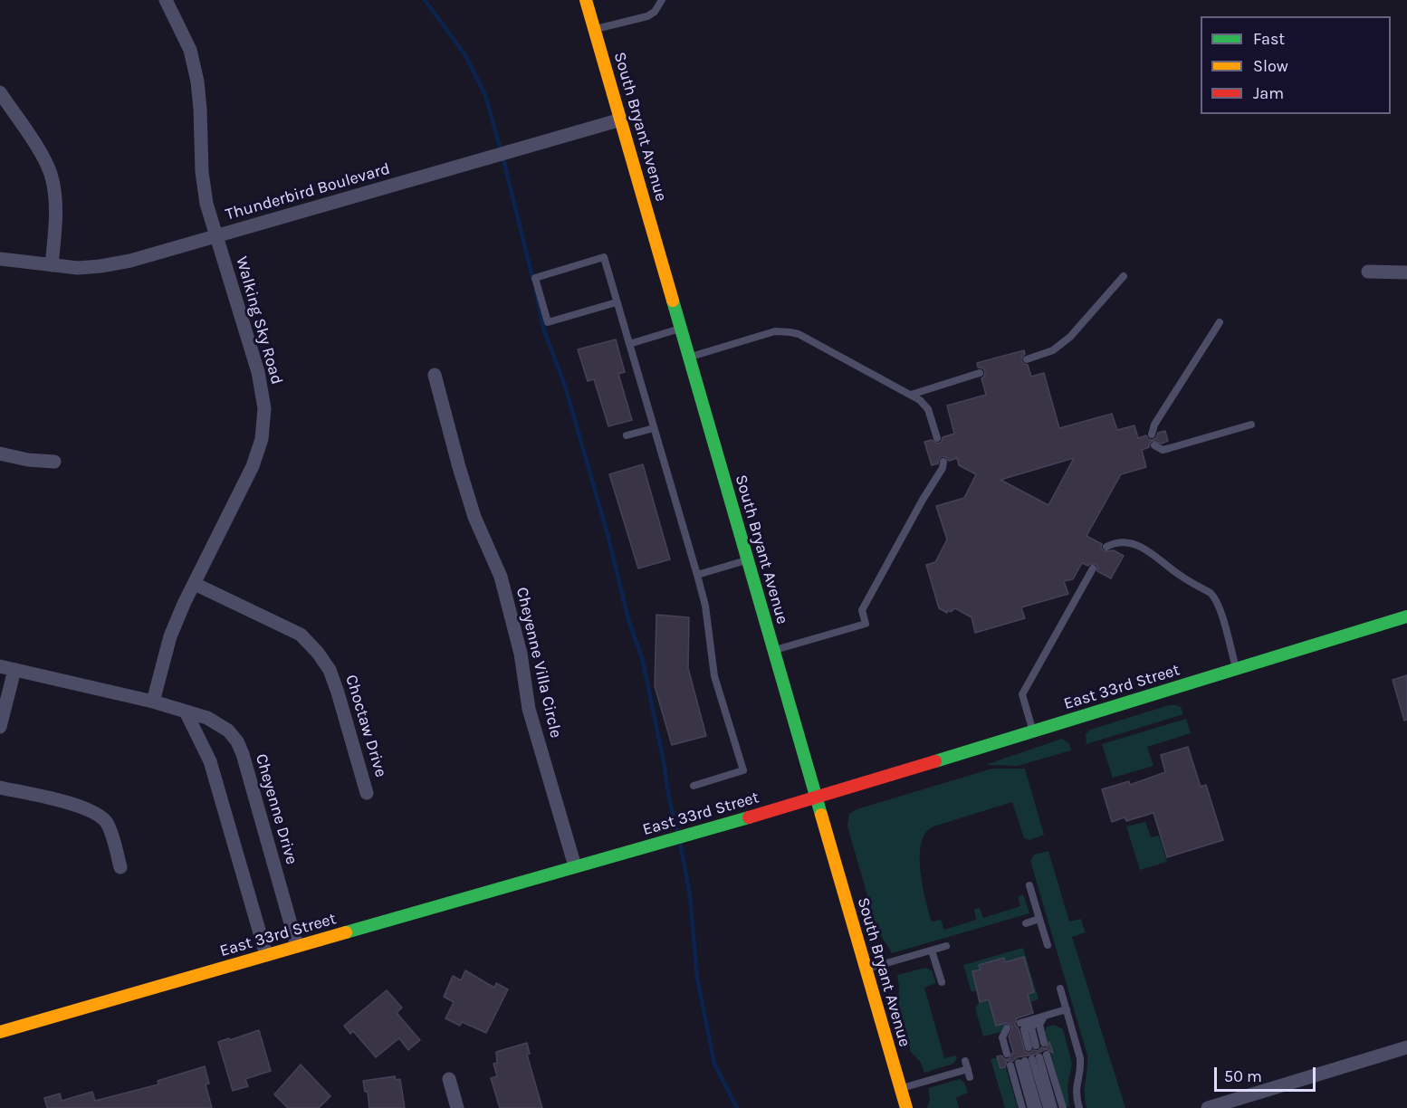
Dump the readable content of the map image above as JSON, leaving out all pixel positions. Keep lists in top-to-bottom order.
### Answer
{
  "streets": {
    "street": [
      "South Bryant Avenue",
      "Thunderbird Boulevard",
      "Walking Sky Road",
      "Cheyenne Villa Circle",
      "East 33rd Street",
      "Choctaw Drive",
      "Cheyenne Drive"
    ]
  },
  "crossings": [
    ["South Bryant Avenue", "Thunderbird Boulevard"],
    ["South Bryant Avenue", "East 33rd Street"],
    ["Thunderbird Boulevard", "Walking Sky Road"],
    ["Walking Sky Road", "Choctaw Drive"],
    ["Walking Sky Road", "Cheyenne Drive"],
    ["Cheyenne Villa Circle", "East 33rd Street"],
    ["East 33rd Street", "Cheyenne Drive"]
  ],
  "legend": ["Fast", "Slow", "Jam"],
  "scale_bar": "50 m"
}
